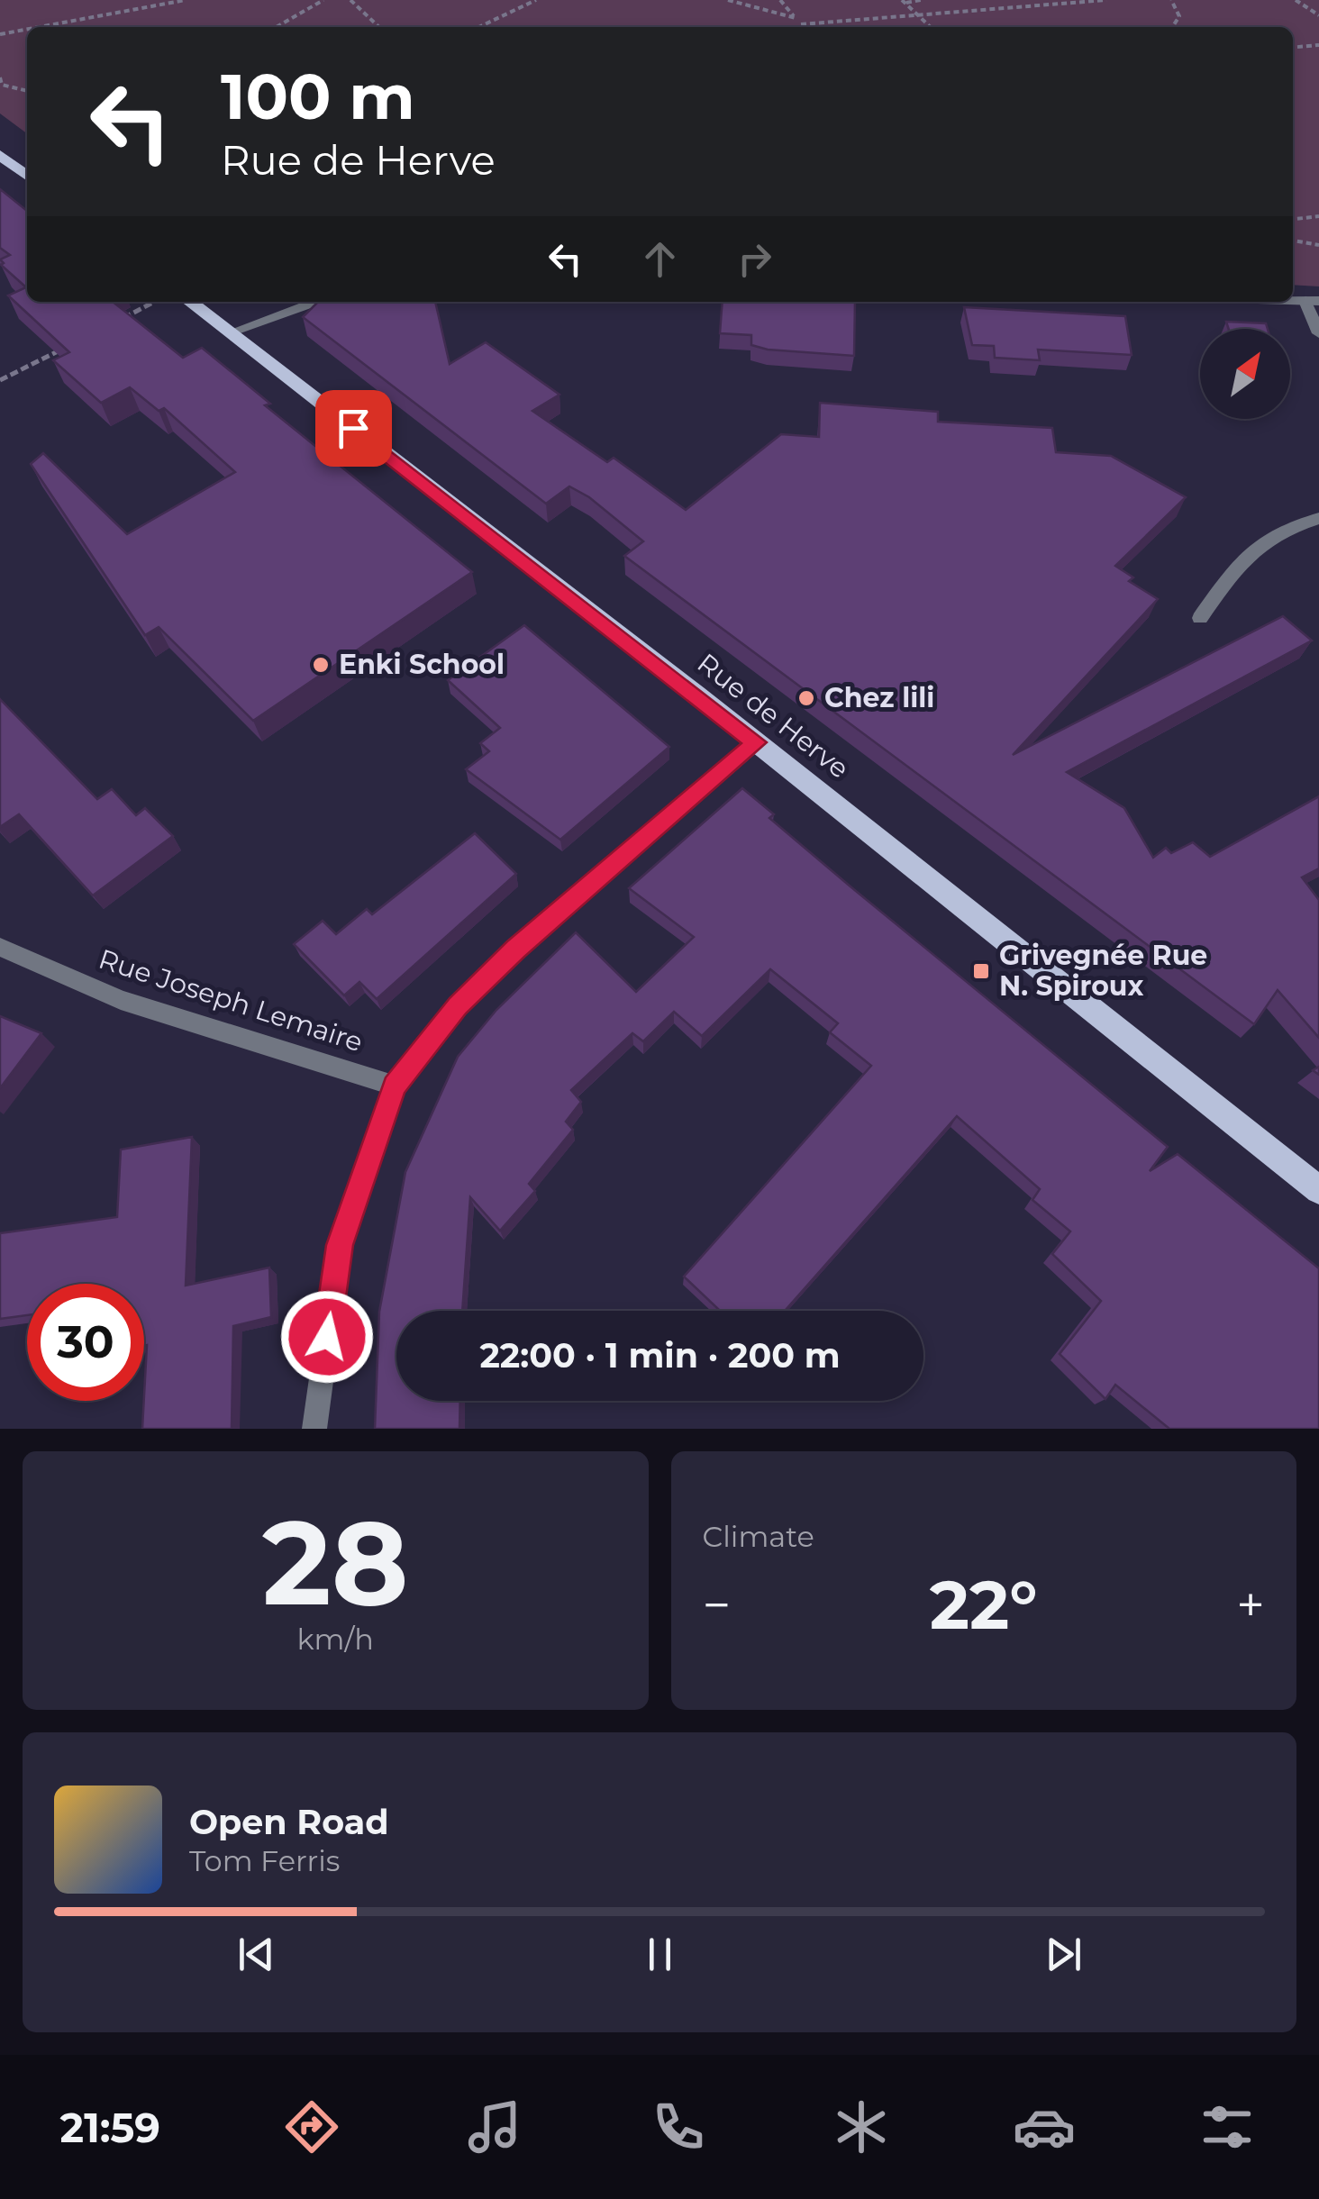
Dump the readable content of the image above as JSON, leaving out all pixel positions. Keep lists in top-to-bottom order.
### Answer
{
  "streets": {
    "main road": ["Rue de Herve"],
    "street": ["Rue Joseph Lemaire"]
  },
  "places": {
    "other": ["Enki School", "Chez lili"],
    "transit": ["Grivegnée Rue N. Spiroux"]
  },
  "north": "top right",
  "page": {
    "turn": ["100 m", "Rue de Herve"],
    "limit": "30",
    "trip": "22:00 · 1 min · 200 m",
    "tile": [
      ["28", "km/h"],
      "Climate"
    ],
    "heat": ["−", "22°", "+"],
    "song": ["Open Road", "Tom Ferris"],
    "tabs": "21:59"
  }
}
